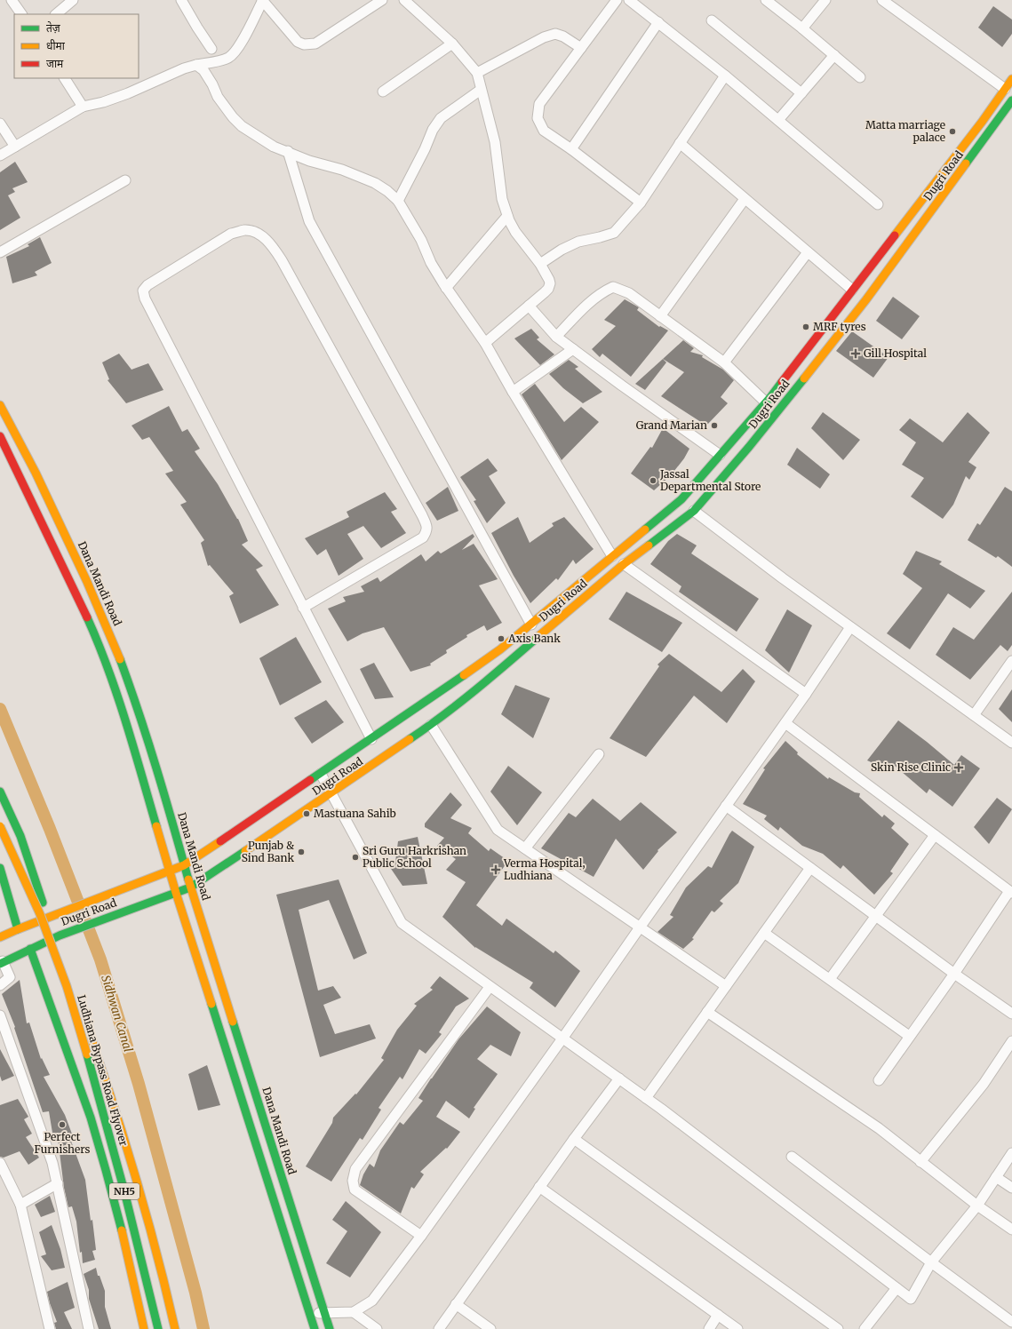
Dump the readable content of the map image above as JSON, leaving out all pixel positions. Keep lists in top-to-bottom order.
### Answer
{
  "streets": {
    "main road": [
      "Dugri Road",
      "Dana Mandi Road",
      "Ludhiana Bypass Road Flyover",
      "NH5"
    ]
  },
  "crossings": [
    ["Dugri Road", "Dana Mandi Road"]
  ],
  "water": ["Sidhwan Canal"],
  "places": {
    "other": [
      "Matta marriage palace",
      "MRF tyres",
      "Grand Marian",
      "Jassal Departmental Store",
      "Axis Bank",
      "Mastuana Sahib",
      "Punjab & Sind Bank",
      "Sri Guru Harkrishan Public School",
      "Perfect Furnishers"
    ],
    "health": ["Gill Hospital", "Skin Rise Clinic", "Verma Hospital, Ludhiana"]
  },
  "legend": ["तेज़", "धीमा", "जाम"]
}
